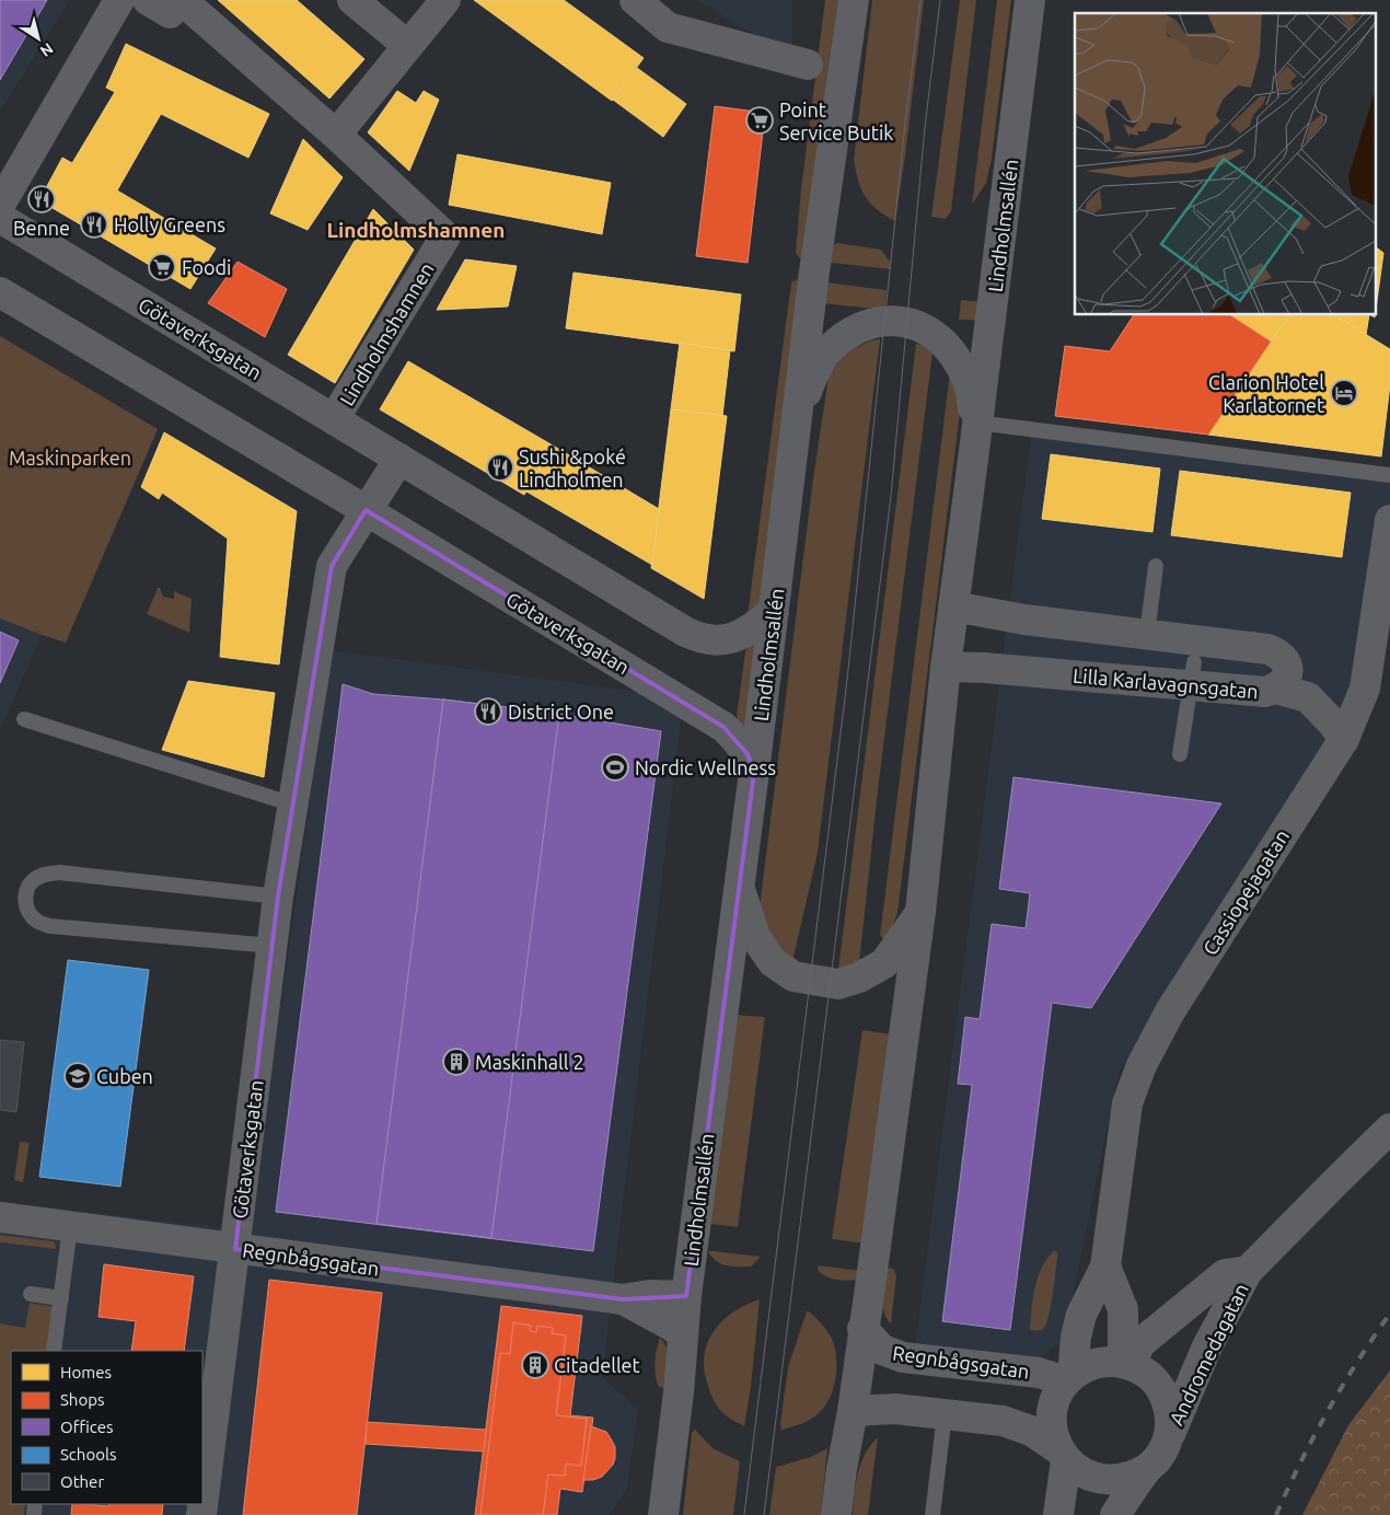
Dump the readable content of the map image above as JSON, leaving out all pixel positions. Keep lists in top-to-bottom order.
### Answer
{
  "streets": {
    "street": [
      "Lindholmsallén",
      "Lindholmshamnen",
      "Götaverksgatan",
      "Lilla Karlavagnsgatan",
      "Cassiopejagatan",
      "Regnbågsgatan",
      "Andromedagatan"
    ]
  },
  "crossings": [
    ["Lindholmsallén", "Götaverksgatan"],
    ["Lindholmsallén", "Lilla Karlavagnsgatan"],
    ["Lindholmsallén", "Regnbågsgatan"],
    ["Lindholmshamnen", "Götaverksgatan"],
    ["Götaverksgatan", "Regnbågsgatan"],
    ["Cassiopejagatan", "Regnbågsgatan"],
    ["Cassiopejagatan", "Andromedagatan"],
    ["Regnbågsgatan", "Andromedagatan"]
  ],
  "districts": ["Lindholmshamnen"],
  "parks": ["Maskinparken"],
  "places": {
    "supermarket": ["Point Service Butik", "Foodi"],
    "restaurant": [
      "Benne",
      "Holly Greens",
      "Sushi &poké Lindholmen",
      "District One"
    ],
    "hotel": ["Clarion Hotel Karlatornet"],
    "sports": ["Nordic Wellness"],
    "building": ["Maskinhall 2", "Citadellet"],
    "school or university": ["Cuben"]
  },
  "legend": [
    "Homes",
    "Shops",
    "Offices",
    "Schools",
    "Other"
  ],
  "north": "bottom right"
}
